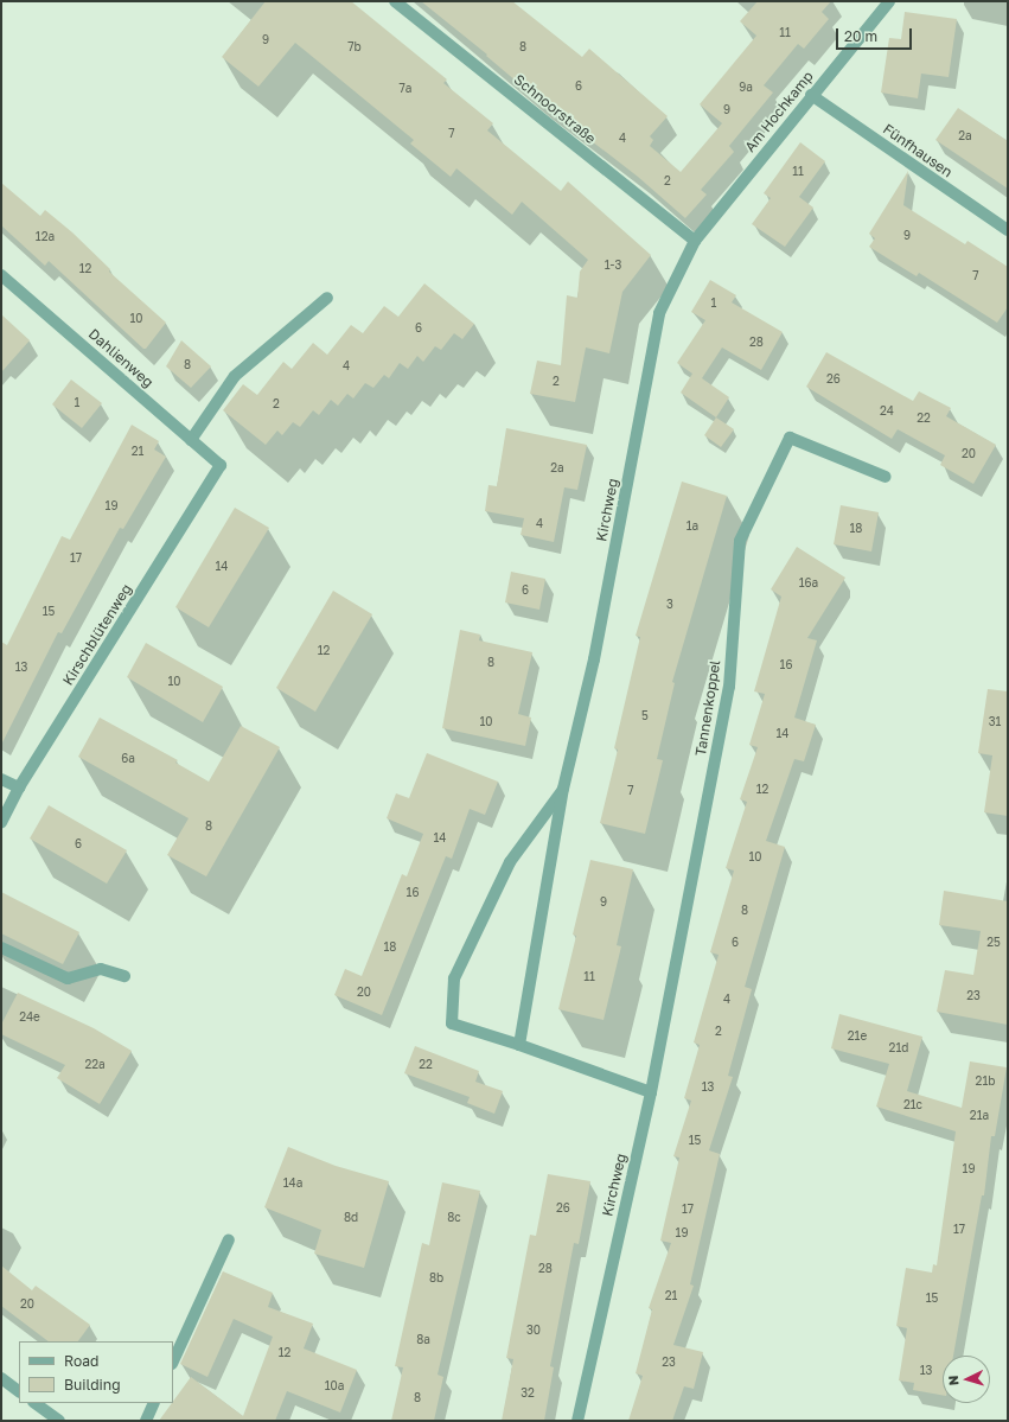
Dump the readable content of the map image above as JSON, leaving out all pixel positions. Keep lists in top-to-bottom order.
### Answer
{
  "streets": {
    "street": [
      "Schnoorstraße",
      "Am Hochkamp",
      "Fünfhausen",
      "Dahlienweg",
      "Kirchweg",
      "Kirschblütenweg",
      "Tannenkoppel"
    ]
  },
  "crossings": [
    ["Schnoorstraße", "Am Hochkamp"],
    ["Schnoorstraße", "Kirchweg"],
    ["Am Hochkamp", "Fünfhausen"],
    ["Am Hochkamp", "Kirchweg"],
    ["Dahlienweg", "Kirschblütenweg"],
    ["Kirchweg", "Tannenkoppel"]
  ],
  "house_numbers": [
    "11",
    "9",
    "7b",
    "8",
    "6",
    "9a",
    "7a",
    "9",
    "7",
    "2a",
    "4",
    "11",
    "2",
    "9",
    "12a",
    "1-3",
    "12",
    "7",
    "1",
    "10",
    "6",
    "28",
    "8",
    "4",
    "26",
    "2",
    "1",
    "2",
    "24",
    "22",
    "21",
    "20",
    "2a",
    "19",
    "4",
    "1a",
    "18",
    "17",
    "14",
    "16a",
    "6",
    "3",
    "15",
    "12",
    "8",
    "16",
    "13",
    "10",
    "5",
    "10",
    "31",
    "14",
    "6a",
    "12",
    "7",
    "8",
    "14",
    "6",
    "10",
    "16",
    "9",
    "8",
    "6",
    "25",
    "18",
    "11",
    "20",
    "23",
    "4",
    "24e",
    "2",
    "21e",
    "21d",
    "22a",
    "22",
    "21b",
    "13",
    "21c",
    "21a",
    "15",
    "19",
    "14a",
    "26",
    "17",
    "8d",
    "8c",
    "17",
    "19",
    "28",
    "8b",
    "21",
    "15",
    "20",
    "30",
    "8a",
    "12",
    "23",
    "13",
    "10a",
    "32",
    "8"
  ],
  "legend": ["Road", "Building"],
  "scale_bar": "20 m",
  "north": "left"
}
